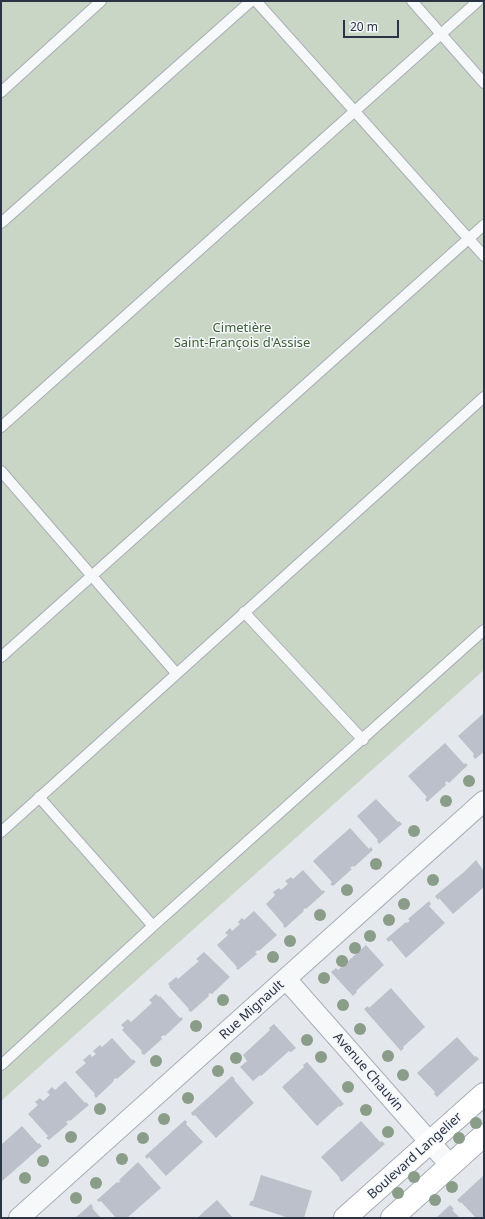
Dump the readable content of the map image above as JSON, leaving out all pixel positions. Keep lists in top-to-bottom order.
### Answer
{
  "streets": {
    "main road": ["Boulevard Langelier"],
    "street": ["Rue Mignault", "Avenue Chauvin"]
  },
  "crossings": [
    ["Rue Mignault", "Avenue Chauvin"],
    ["Avenue Chauvin", "Boulevard Langelier"]
  ],
  "parks": ["Cimetière Saint-François d'Assise"],
  "scale_bar": "20 m"
}
